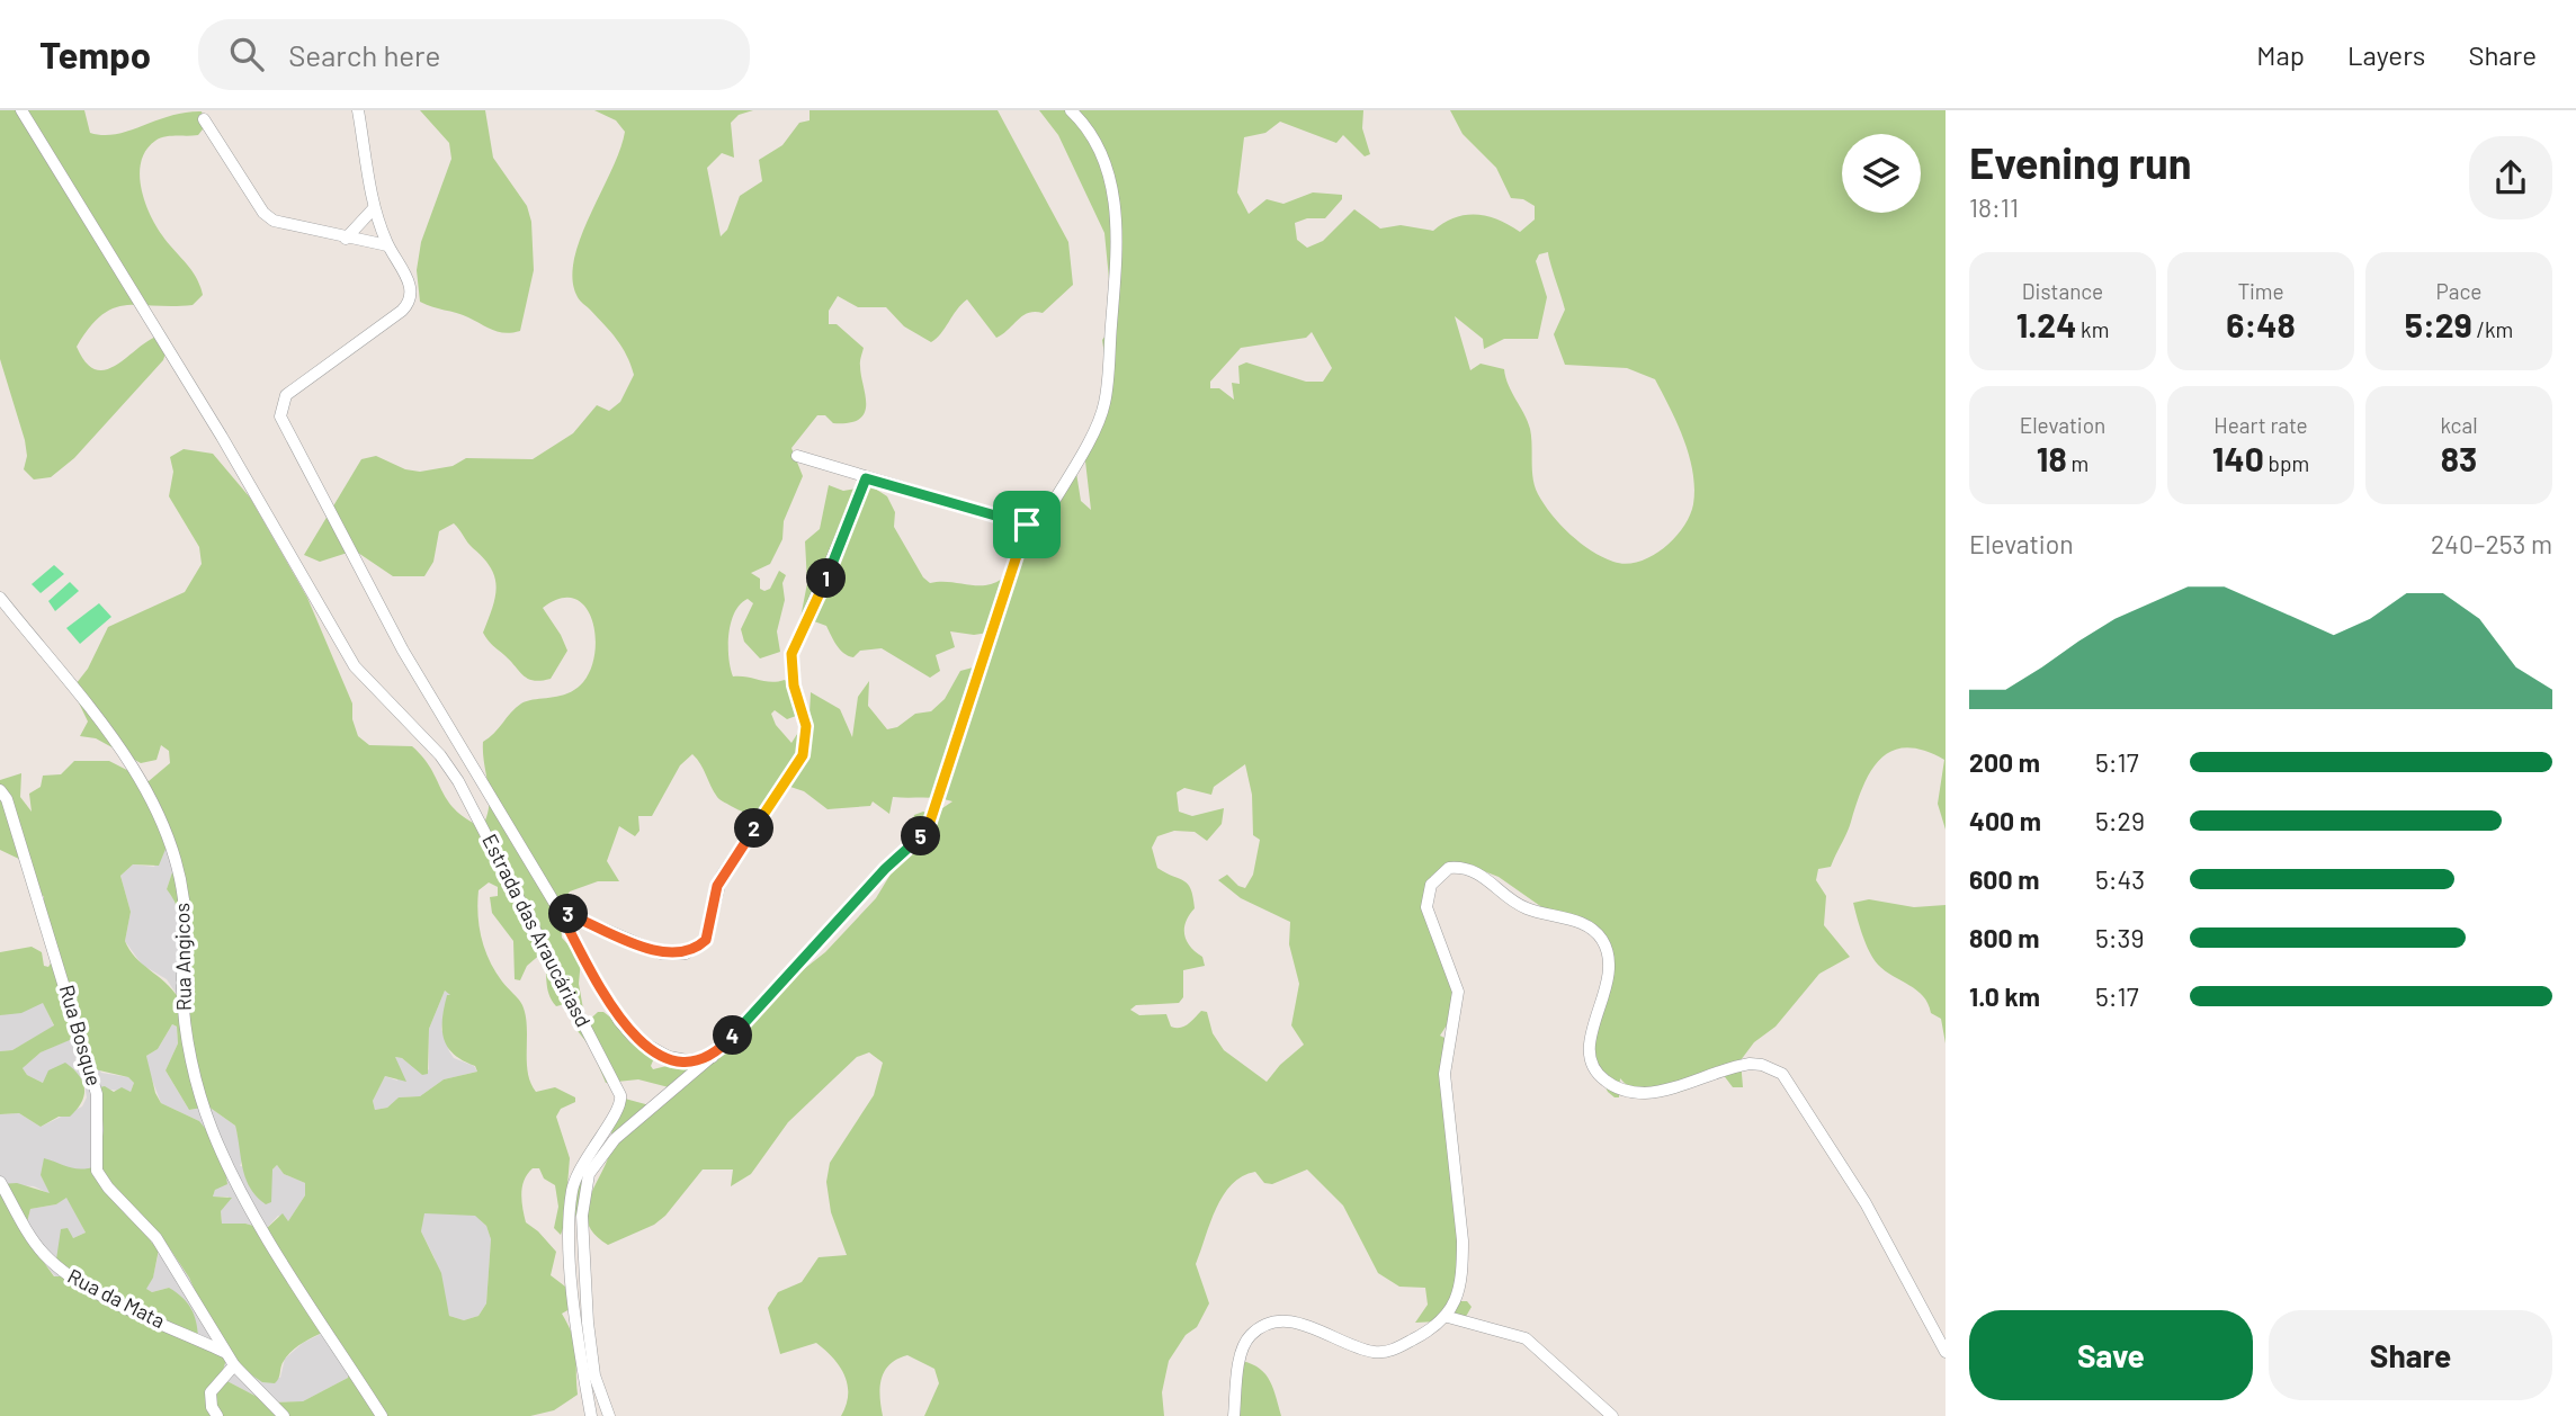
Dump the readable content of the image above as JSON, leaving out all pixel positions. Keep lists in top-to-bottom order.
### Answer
{
  "streets": {
    "street": [
      "Estrada das Araucáriasd",
      "Rua Angicos",
      "Rua Bosque",
      "Rua da Mata"
    ]
  },
  "crossings": [
    ["Rua Bosque", "Rua da Mata"]
  ],
  "page": {
    "header": "Tempo",
    "search": "Search here",
    "nav": ["Map", "Layers", "Share"],
    "heading": ["Evening run", "18:11"],
    "stats": [
      ["Distance", "1.24 km"],
      ["Time", "6:48"],
      ["Pace", "5:29 /km"],
      ["Elevation", "18 m"],
      ["Heart rate", "140 bpm"],
      ["kcal", "83"]
    ],
    "chart": ["Elevation", "240–253 m"],
    "pins": [
      "1",
      "2",
      "5",
      "3",
      "4"
    ],
    "list": [
      {
        "name": "200 m",
        "note": "5:17"
      },
      {
        "name": "400 m",
        "note": "5:29"
      },
      {
        "name": "600 m",
        "note": "5:43"
      },
      {
        "name": "800 m",
        "note": "5:39"
      },
      {
        "name": "1.0 km",
        "note": "5:17"
      }
    ],
    "buttons": ["Save", "Share"]
  }
}
